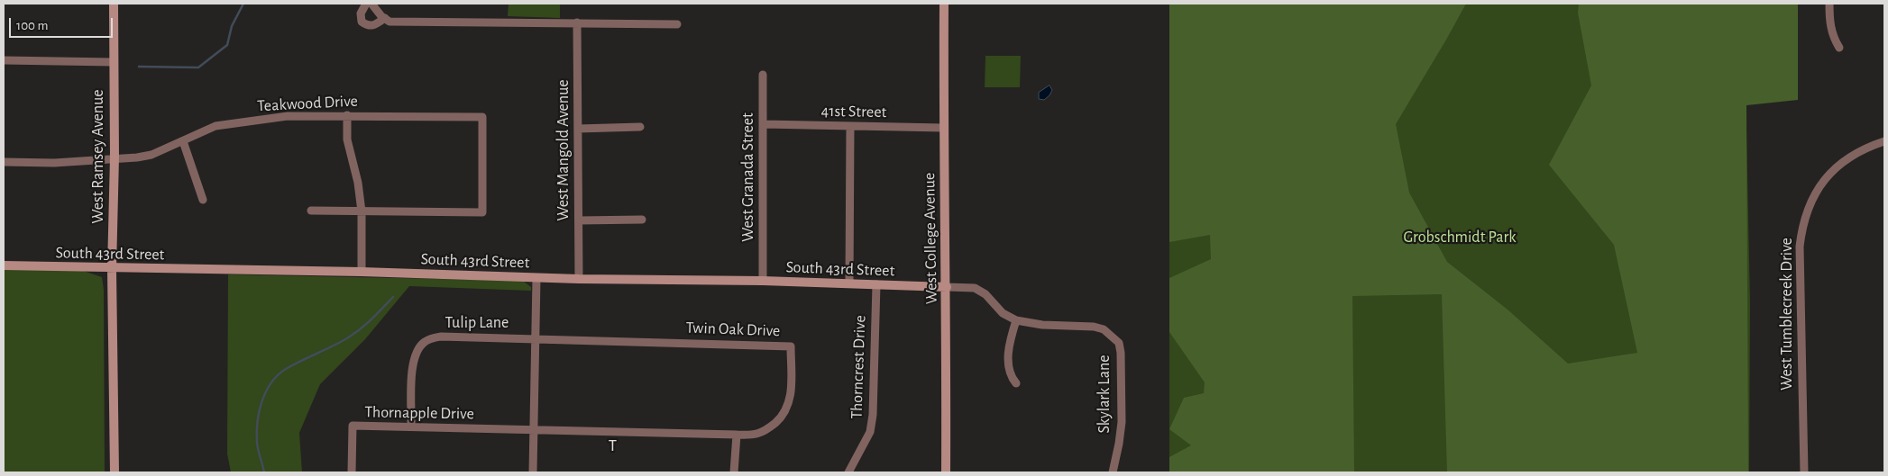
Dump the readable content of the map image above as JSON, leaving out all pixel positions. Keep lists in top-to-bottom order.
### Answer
{
  "streets": {
    "street": [
      "Teakwood Drive",
      "41st Street",
      "West Mangold Avenue",
      "West Ramsey Avenue",
      "West Granada Street",
      "West College Avenue",
      "South 43rd Street",
      "West Tumblecreek Drive",
      "Tulip Lane",
      "Twin Oak Drive",
      "Thorncrest Drive",
      "Skylark Lane",
      "Thornapple Drive"
    ]
  },
  "crossings": [
    ["Teakwood Drive", "West Ramsey Avenue"],
    ["41st Street", "West Granada Street"],
    ["41st Street", "West College Avenue"],
    ["West Mangold Avenue", "South 43rd Street"],
    ["West Ramsey Avenue", "South 43rd Street"],
    ["West Granada Street", "South 43rd Street"],
    ["West College Avenue", "South 43rd Street"],
    ["West College Avenue", "Skylark Lane"],
    ["South 43rd Street", "Thorncrest Drive"],
    ["South 43rd Street", "Skylark Lane"],
    ["Tulip Lane", "Twin Oak Drive"],
    ["Tulip Lane", "Thornapple Drive"],
    ["Twin Oak Drive", "Thornapple Drive"]
  ],
  "districts": ["T"],
  "parks": ["Grobschmidt Park"],
  "scale_bar": "100 m"
}
